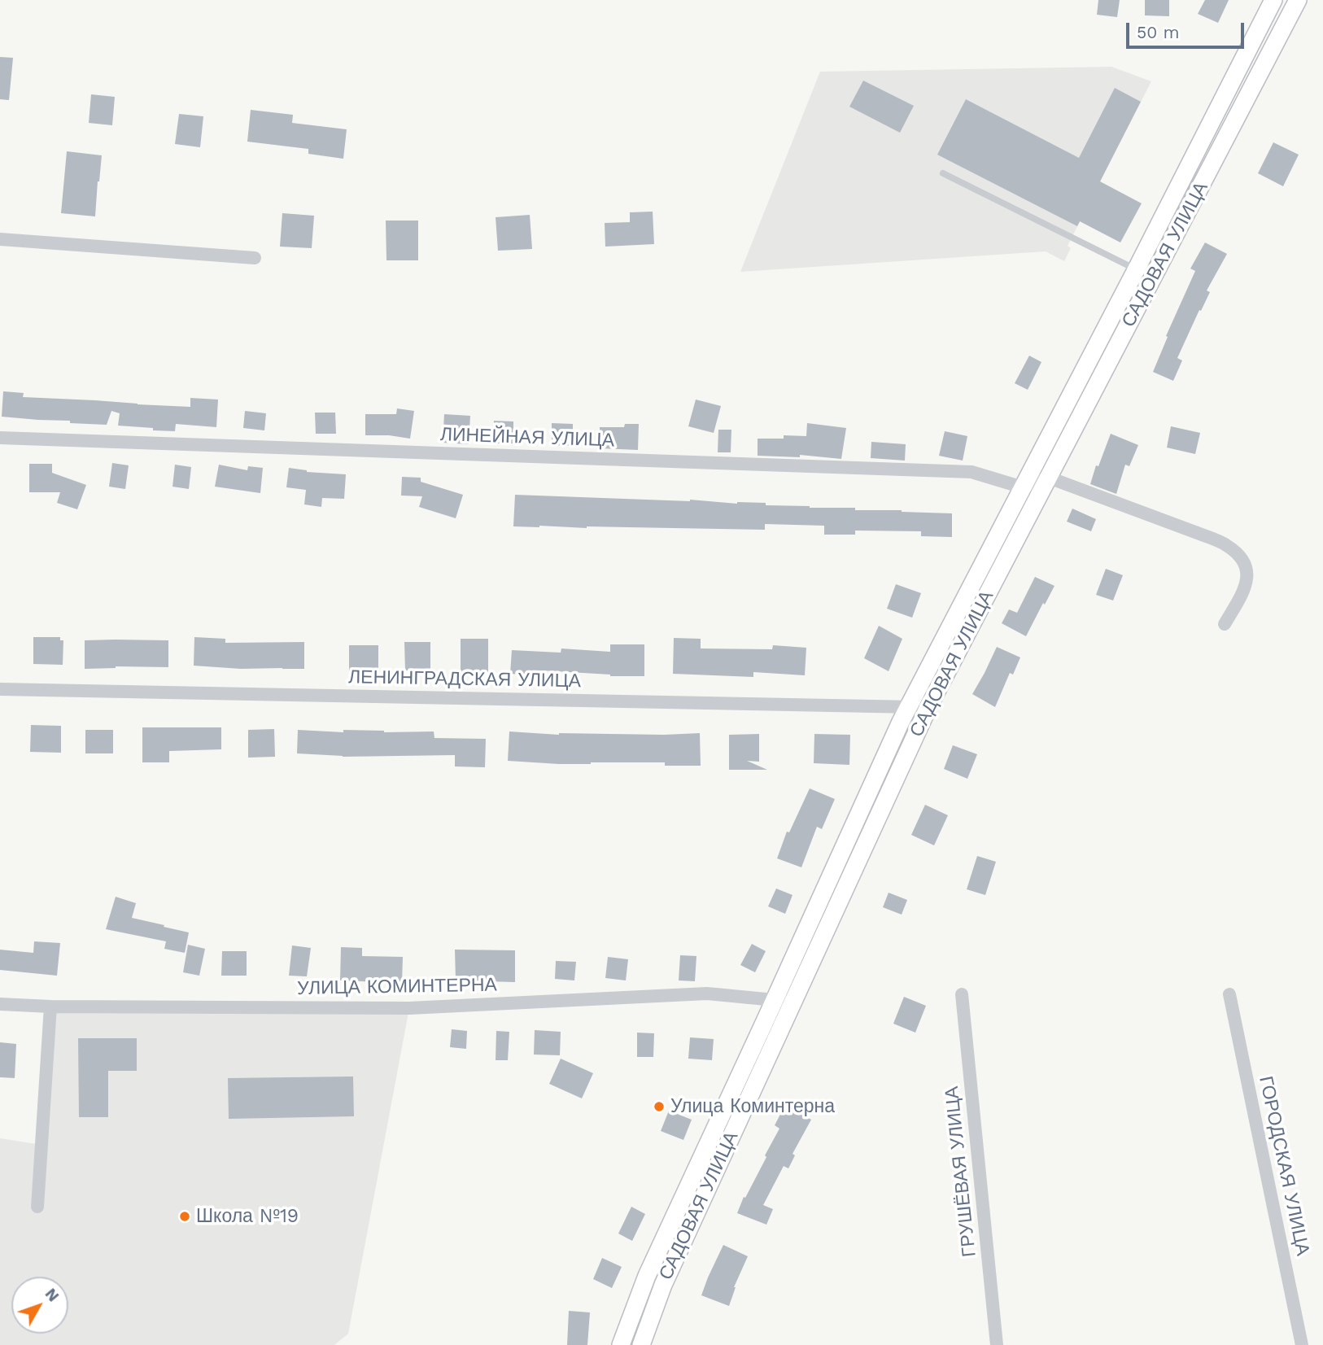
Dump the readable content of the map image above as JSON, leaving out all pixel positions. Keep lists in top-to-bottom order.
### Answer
{
  "streets": {
    "street": [
      "САДОВАЯ УЛИЦА",
      "ЛИНЕЙНАЯ УЛИЦА",
      "ЛЕНИНГРАДСКАЯ УЛИЦА",
      "УЛИЦА КОМИНТЕРНА",
      "ГОРОДСКАЯ УЛИЦА",
      "ГРУШЁВАЯ УЛИЦА"
    ]
  },
  "crossings": [
    ["САДОВАЯ УЛИЦА", "ЛИНЕЙНАЯ УЛИЦА"],
    ["САДОВАЯ УЛИЦА", "ЛЕНИНГРАДСКАЯ УЛИЦА"],
    ["САДОВАЯ УЛИЦА", "УЛИЦА КОМИНТЕРНА"]
  ],
  "places": ["Улица Коминтерна", "Школа №19"],
  "scale_bar": "50 m",
  "north": "top right"
}
